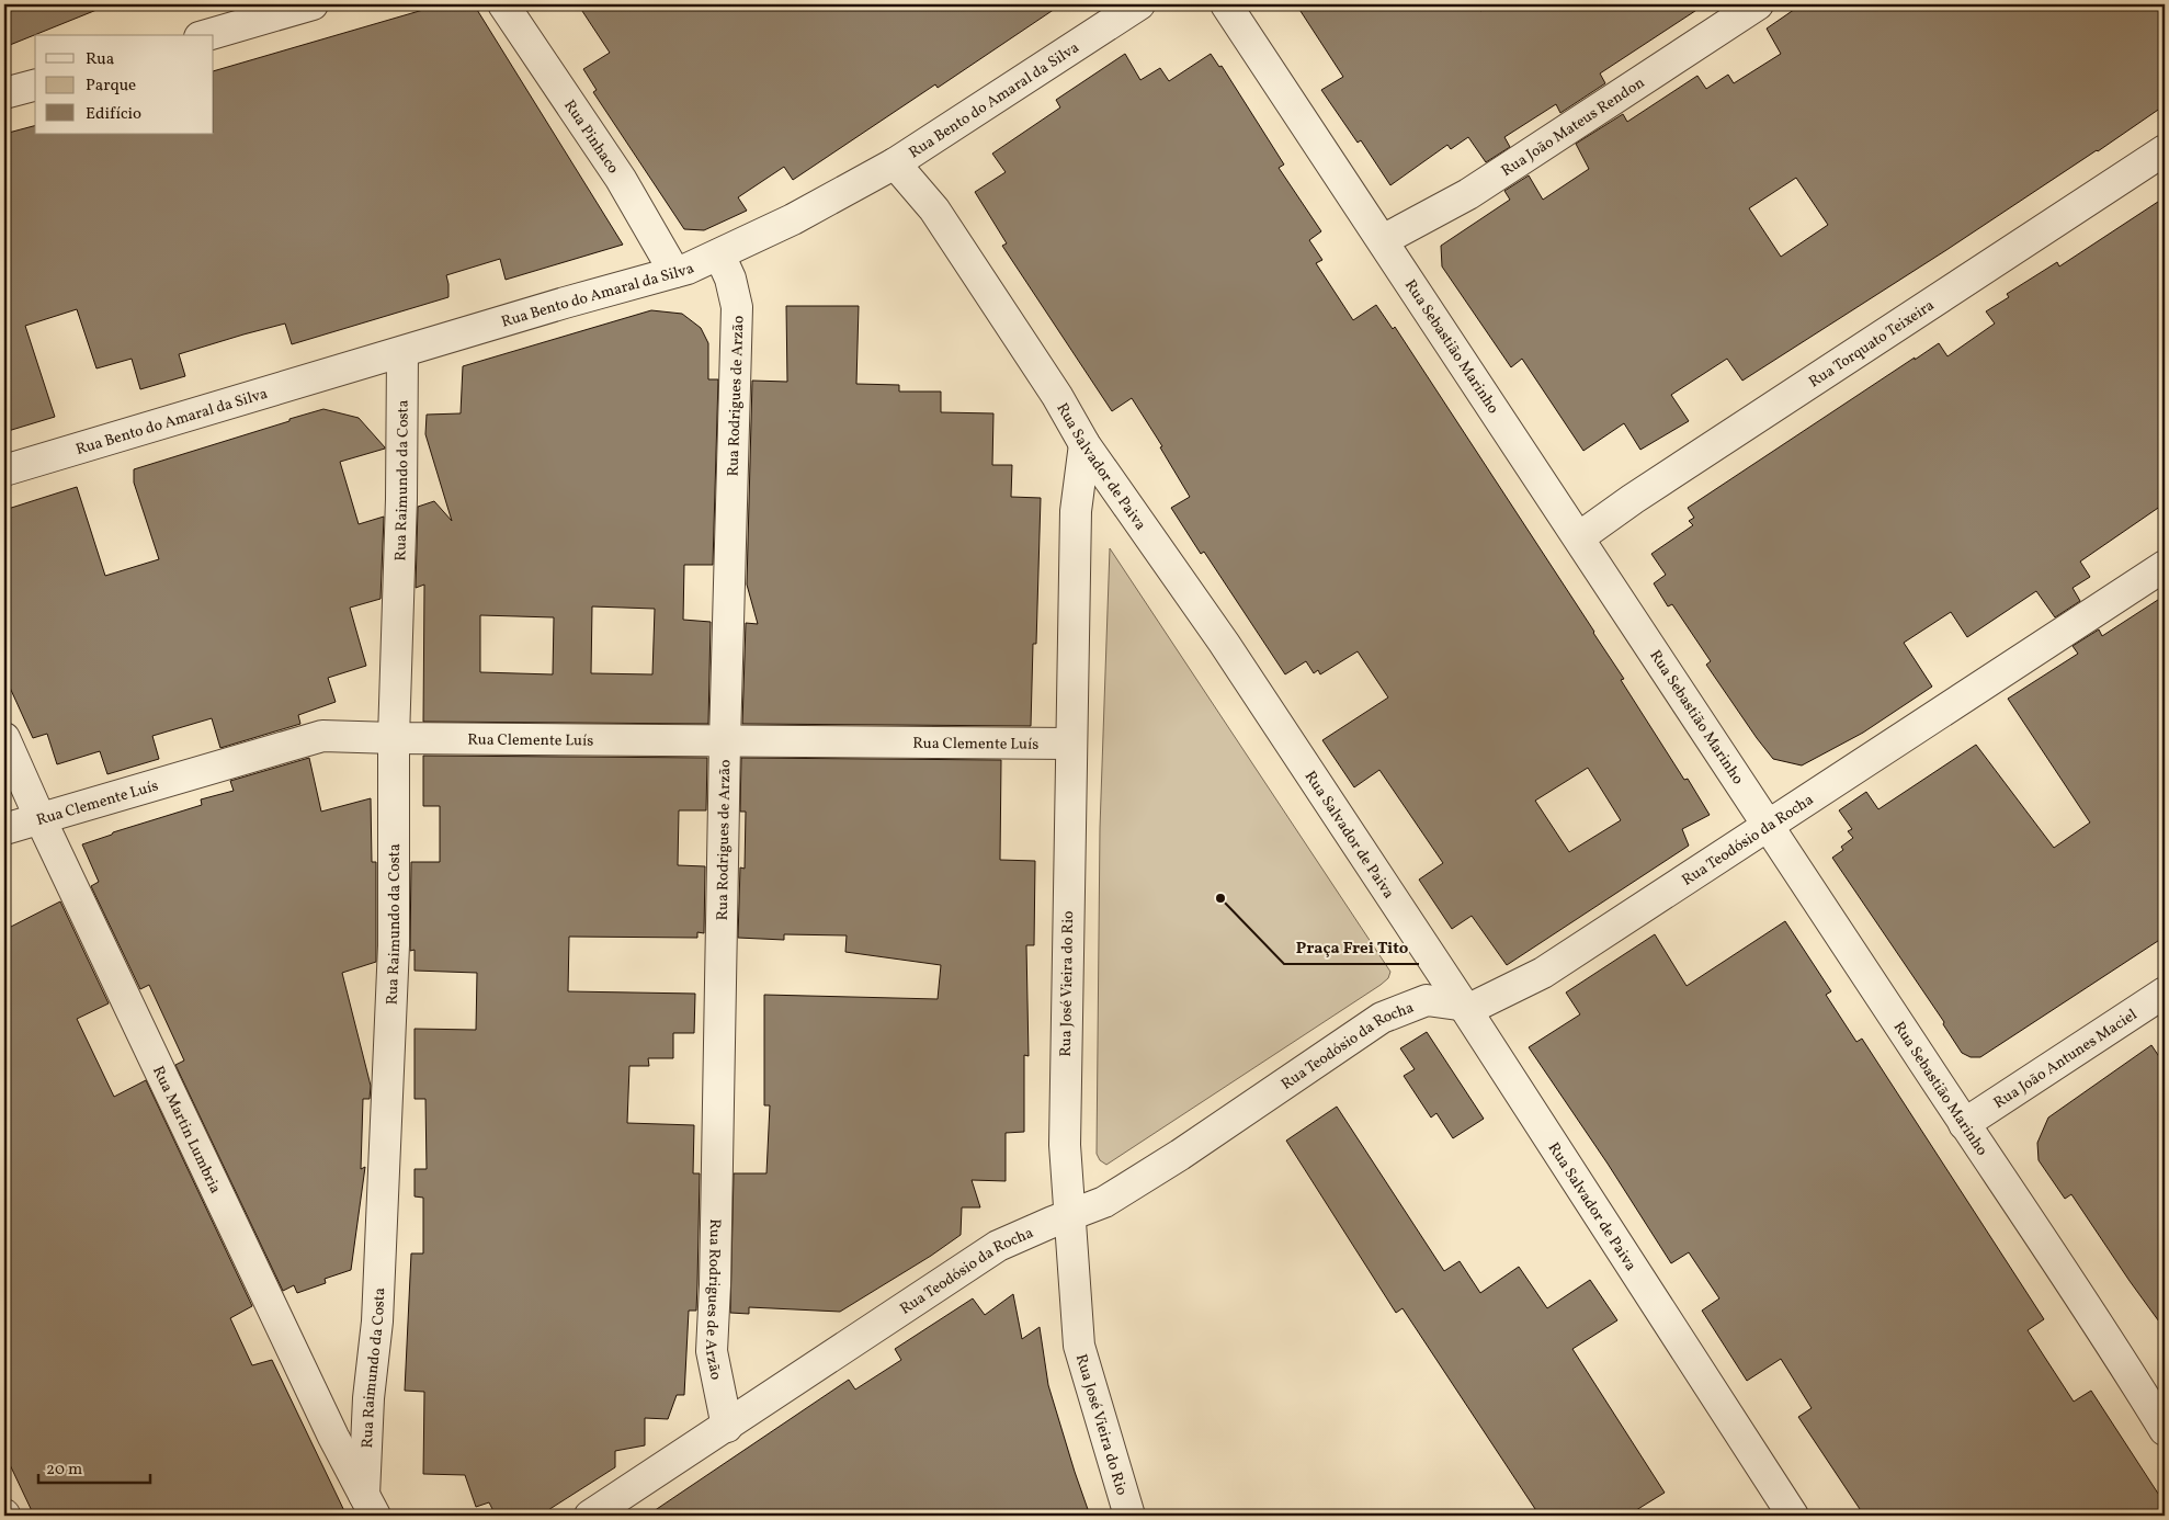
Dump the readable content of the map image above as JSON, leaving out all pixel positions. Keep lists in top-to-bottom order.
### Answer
{
  "streets": {
    "street": [
      "Rua Bento do Amaral da Silva",
      "Rua João Mateus Rendon",
      "Rua Pinhaco",
      "Rua Torquato Teixeira",
      "Rua Sebastião Marinho",
      "Rua Rodrigues de Arzão",
      "Rua Salvador de Paiva",
      "Rua Raimundo da Costa",
      "Rua Clemente Luís",
      "Rua Teodósio da Rocha",
      "Rua José Vieira do Rio",
      "Rua João Antunes Maciel",
      "Rua Martin Lumbria"
    ]
  },
  "crossings": [
    ["Rua Bento do Amaral da Silva", "Rua Pinhaco"],
    ["Rua Bento do Amaral da Silva", "Rua Rodrigues de Arzão"],
    ["Rua Bento do Amaral da Silva", "Rua Salvador de Paiva"],
    ["Rua Bento do Amaral da Silva", "Rua Raimundo da Costa"],
    ["Rua João Mateus Rendon", "Rua Sebastião Marinho"],
    ["Rua Torquato Teixeira", "Rua Sebastião Marinho"],
    ["Rua Sebastião Marinho", "Rua Teodósio da Rocha"],
    ["Rua Sebastião Marinho", "Rua João Antunes Maciel"],
    ["Rua Rodrigues de Arzão", "Rua Clemente Luís"],
    ["Rua Rodrigues de Arzão", "Rua Teodósio da Rocha"],
    ["Rua Salvador de Paiva", "Rua Teodósio da Rocha"],
    ["Rua Salvador de Paiva", "Rua José Vieira do Rio"],
    ["Rua Raimundo da Costa", "Rua Clemente Luís"],
    ["Rua Raimundo da Costa", "Rua Martin Lumbria"],
    ["Rua Clemente Luís", "Rua José Vieira do Rio"],
    ["Rua Clemente Luís", "Rua Martin Lumbria"],
    ["Rua Teodósio da Rocha", "Rua José Vieira do Rio"]
  ],
  "places": ["Praça Frei Tito"],
  "legend": ["Rua", "Parque", "Edifício"],
  "scale_bar": "20 m"
}
